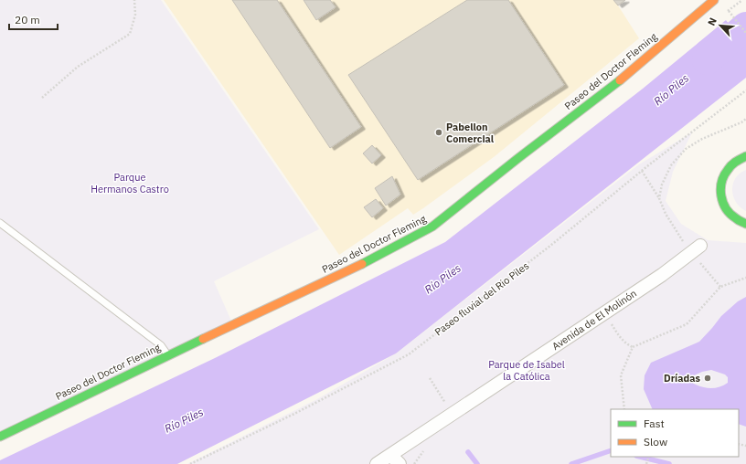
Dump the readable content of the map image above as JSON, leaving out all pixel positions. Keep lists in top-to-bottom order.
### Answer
{
  "streets": {
    "main road": ["Paseo del Doctor Fleming"],
    "street": ["Avenida de El Molinón"],
    "path": ["Paseo fluvial del Rio Piles"]
  },
  "water": ["Río Piles"],
  "parks": ["Parque Hermanos Castro", "Parque de Isabel la Católica"],
  "places": ["Pabellon Comercial", "Dríadas"],
  "legend": ["Fast", "Slow"],
  "scale_bar": "20 m",
  "north": "top left"
}
